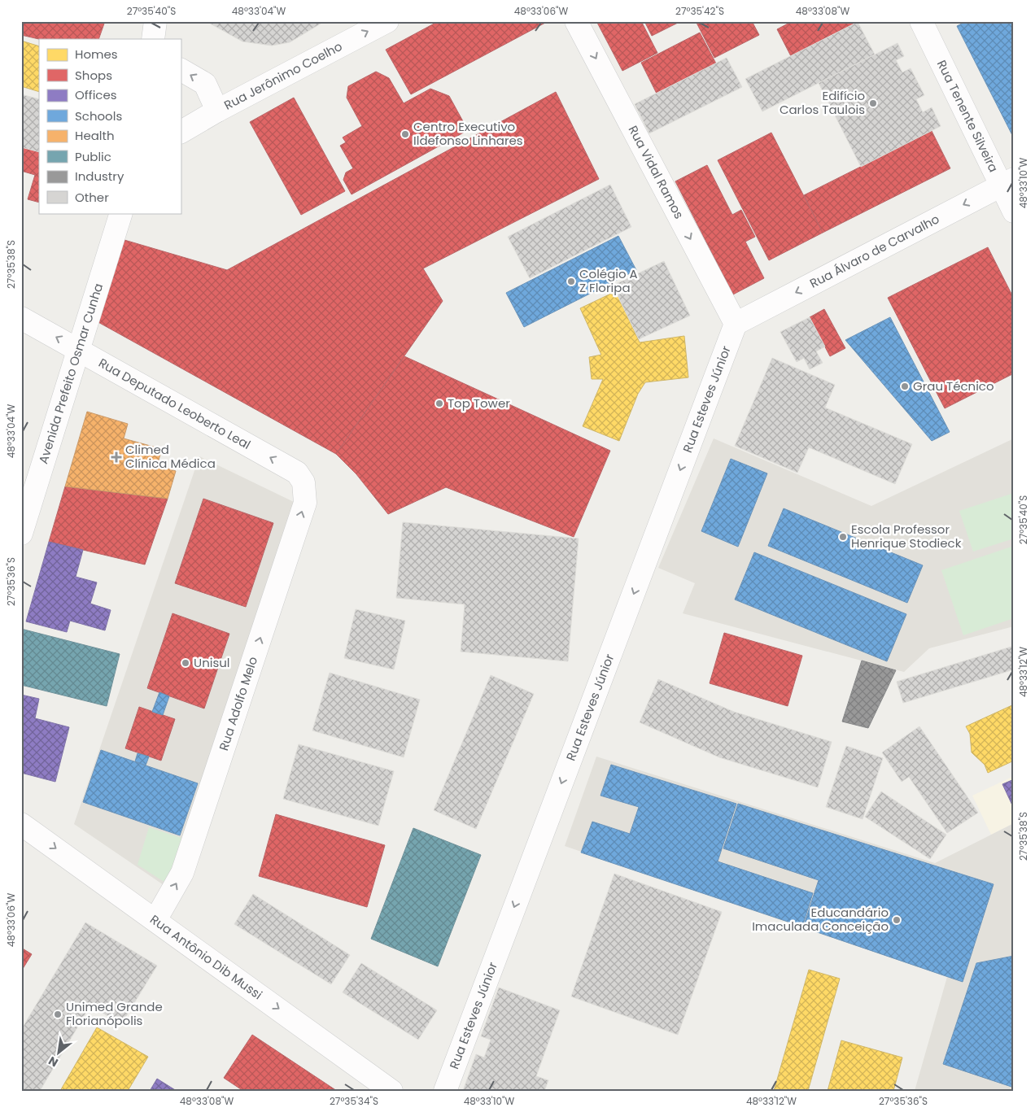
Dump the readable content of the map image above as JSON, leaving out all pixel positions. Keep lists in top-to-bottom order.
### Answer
{
  "streets": {
    "street": [
      "Rua Jerônimo Coelho",
      "Rua Tenente Silveira",
      "Rua Vidal Ramos",
      "Rua Álvaro de Carvalho",
      "Avenida Prefeito Osmar Cunha",
      "Rua Esteves Júnior",
      "Rua Deputado Leoberto Leal",
      "Rua Adolfo Melo",
      "Rua Antônio Dib Mussi"
    ]
  },
  "crossings": [
    ["Rua Tenente Silveira", "Rua Álvaro de Carvalho"],
    ["Rua Vidal Ramos", "Rua Álvaro de Carvalho"],
    ["Rua Vidal Ramos", "Rua Esteves Júnior"],
    ["Rua Álvaro de Carvalho", "Rua Esteves Júnior"],
    ["Avenida Prefeito Osmar Cunha", "Rua Deputado Leoberto Leal"],
    ["Rua Deputado Leoberto Leal", "Rua Adolfo Melo"],
    ["Rua Adolfo Melo", "Rua Antônio Dib Mussi"]
  ],
  "one_way": [
    "Rua Jerônimo Coelho",
    "Rua Vidal Ramos",
    "Rua Álvaro de Carvalho",
    "Rua Esteves Júnior",
    "Rua Deputado Leoberto Leal",
    "Rua Adolfo Melo",
    "Rua Antônio Dib Mussi"
  ],
  "places": {
    "other": [
      "Edifício Carlos Taulois",
      "Centro Executivo Ildefonso Linhares",
      "Colégio A Z Floripa",
      "Grau Técnico",
      "Top Tower",
      "Escola Professor Henrique Stodieck",
      "Unisul",
      "Educandário Imaculada Conceição",
      "Unimed Grande Florianópolis"
    ],
    "health": ["Climed Clínica Médica"]
  },
  "legend": [
    "Homes",
    "Shops",
    "Offices",
    "Schools",
    "Health",
    "Public",
    "Industry",
    "Other"
  ],
  "north": "bottom left",
  "coordinates": [
    "27°35'40\"S",
    "48°33'04\"W",
    "48°33'06\"W",
    "27°35'42\"S",
    "48°33'08\"W",
    "48°33'10\"W",
    "27°35'38\"S",
    "27°35'36\"S",
    "48°33'12\"W",
    "27°35'34\"S"
  ]
}
